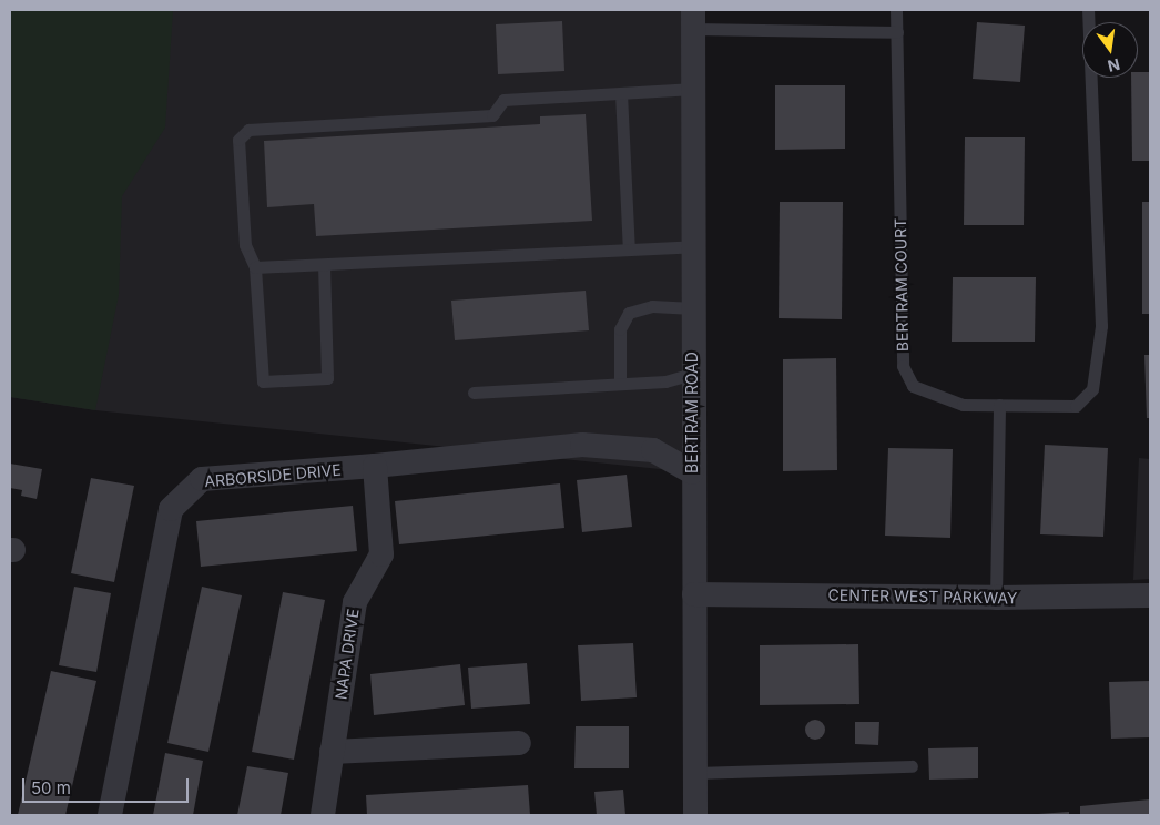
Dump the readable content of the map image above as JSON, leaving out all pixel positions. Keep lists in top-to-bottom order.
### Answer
{
  "streets": {
    "street": [
      "BERTRAM ROAD",
      "ARBORSIDE DRIVE",
      "CENTER WEST PARKWAY",
      "NAPA DRIVE"
    ],
    "lane": ["BERTRAM COURT"]
  },
  "crossings": [
    ["BERTRAM ROAD", "ARBORSIDE DRIVE"],
    ["BERTRAM ROAD", "CENTER WEST PARKWAY"],
    ["ARBORSIDE DRIVE", "NAPA DRIVE"]
  ],
  "scale_bar": "50 m",
  "north": "bottom"
}
